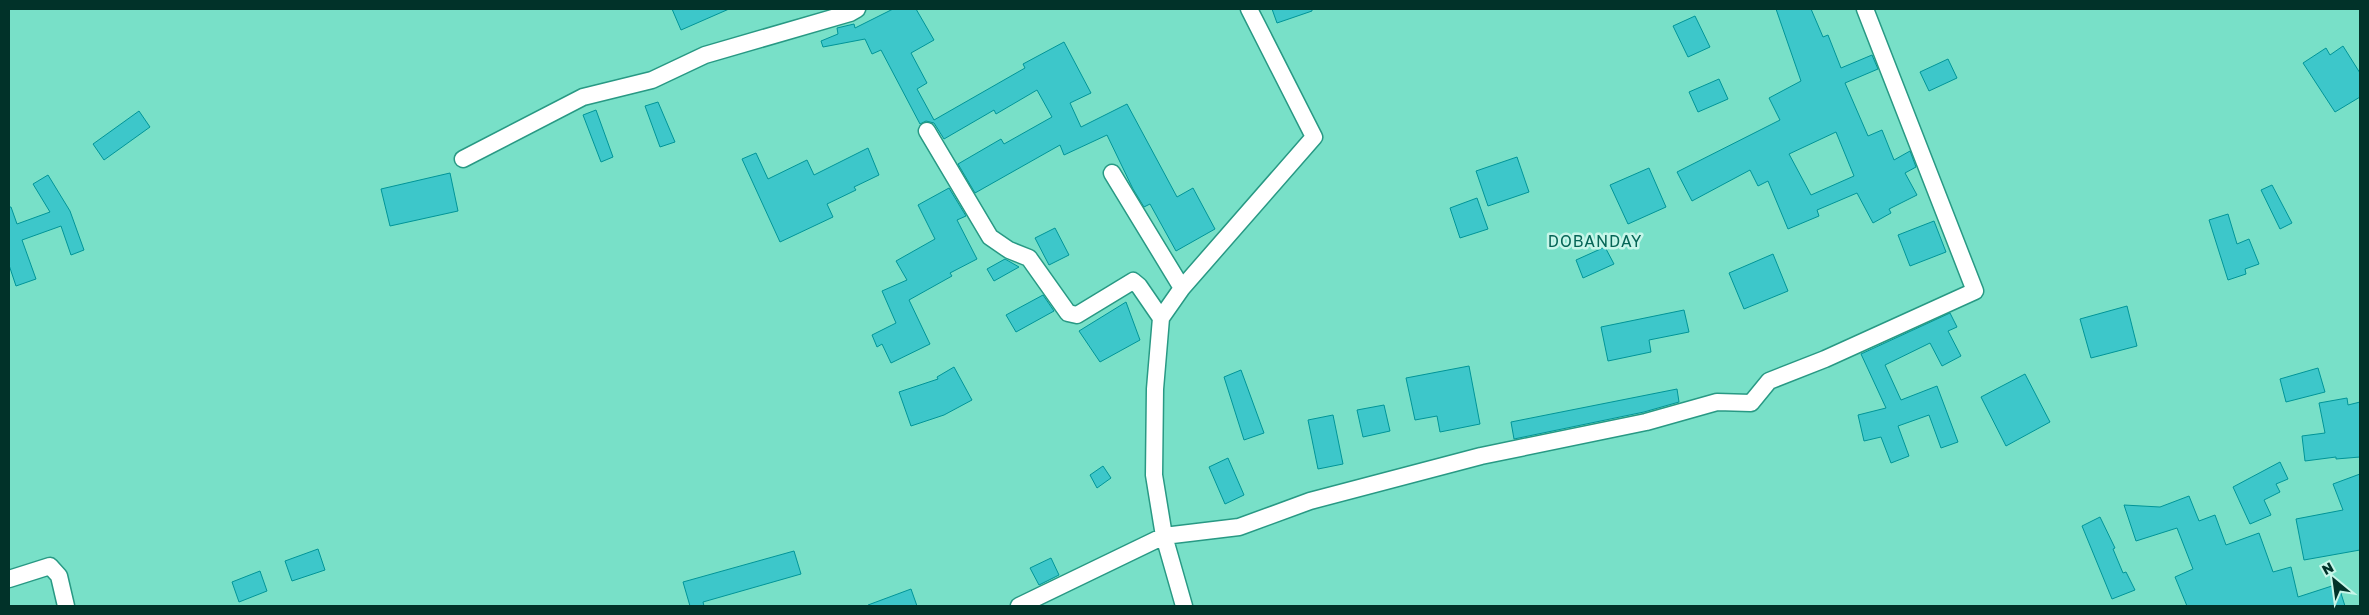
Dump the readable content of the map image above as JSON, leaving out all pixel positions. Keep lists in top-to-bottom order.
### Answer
{
  "districts": ["DOBANDAY"],
  "north": "top left"
}
